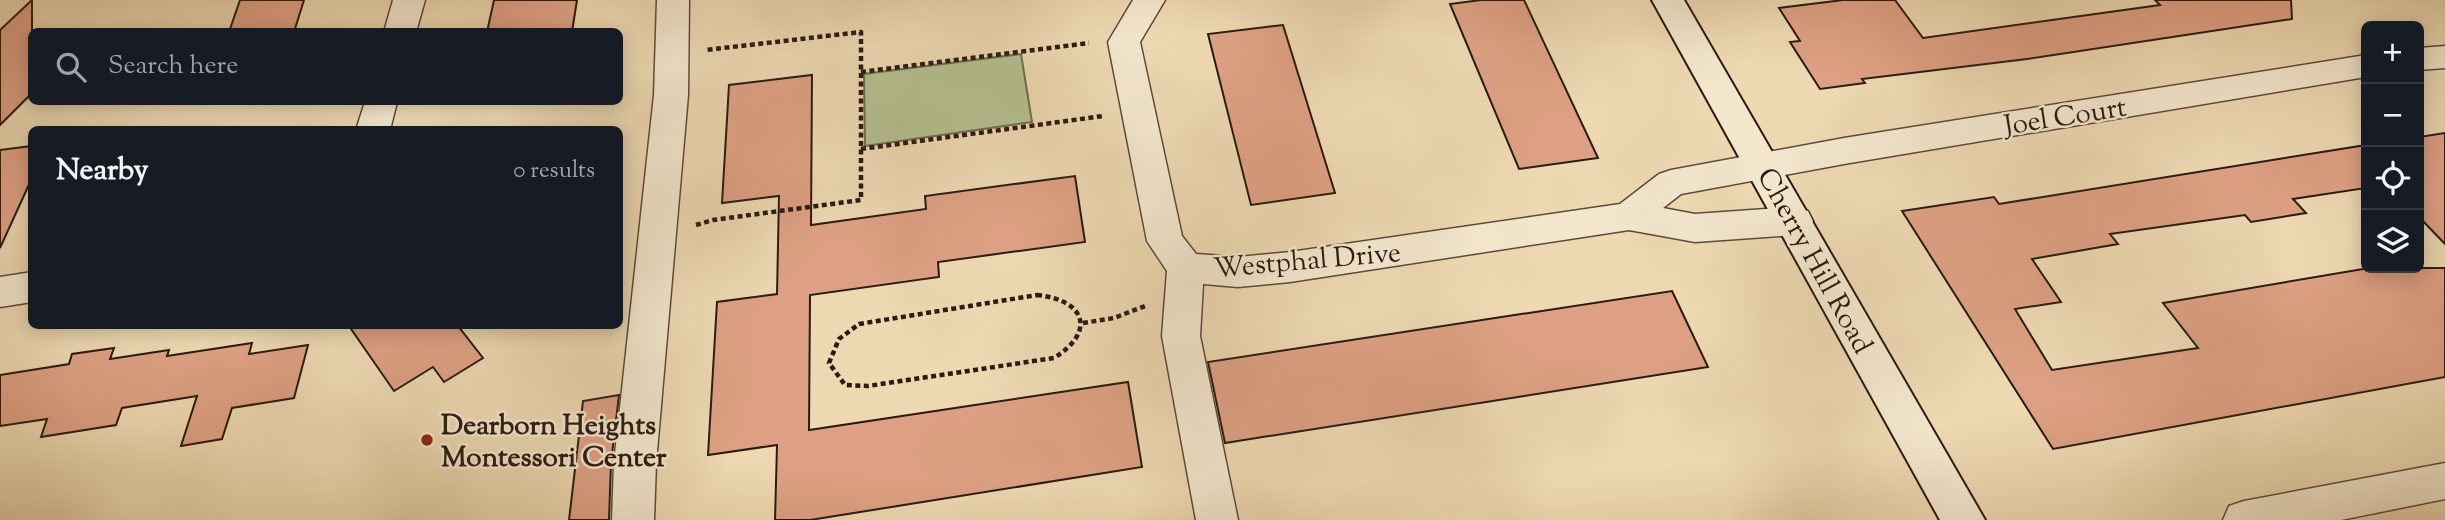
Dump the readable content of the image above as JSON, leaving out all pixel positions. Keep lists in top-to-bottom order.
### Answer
{
  "streets": {
    "main road": ["Cherry Hill Road"],
    "street": ["Joel Court", "Westphal Drive"]
  },
  "crossings": [
    ["Joel Court", "Westphal Drive"],
    ["Joel Court", "Cherry Hill Road"],
    ["Westphal Drive", "Cherry Hill Road"]
  ],
  "places": ["Dearborn Heights Montessori Center"],
  "page": {
    "map_buttons": ["+", "−"],
    "search": "Search here",
    "heading": ["Nearby", "0 results"]
  }
}
